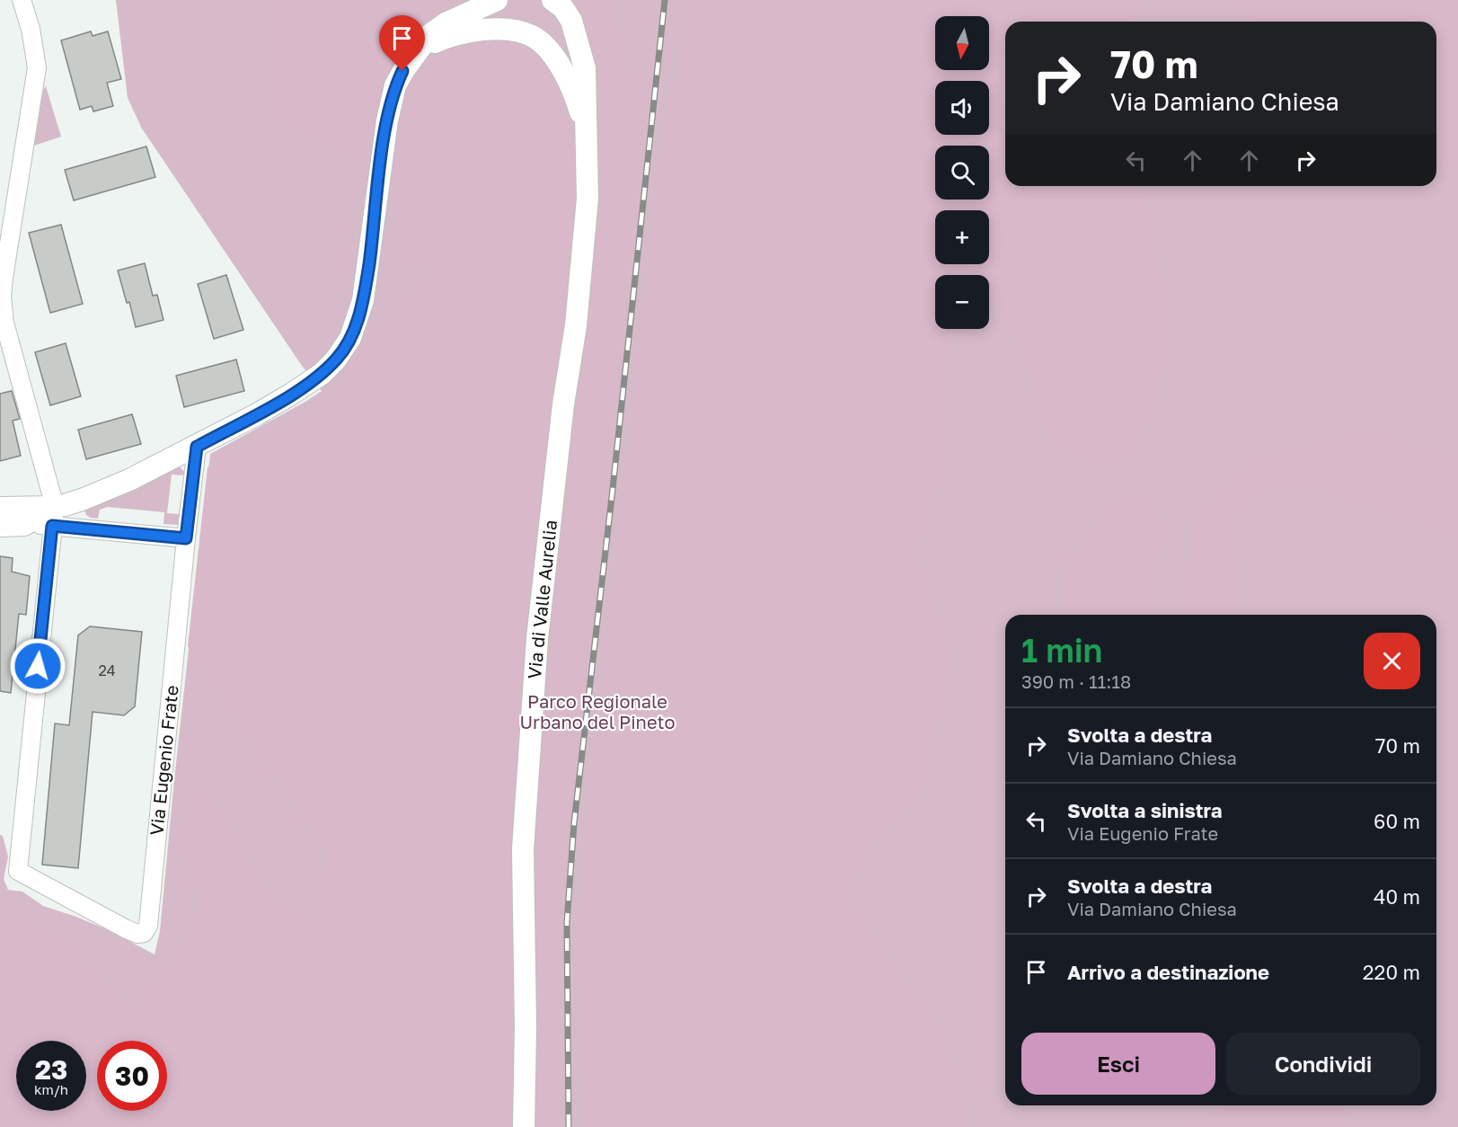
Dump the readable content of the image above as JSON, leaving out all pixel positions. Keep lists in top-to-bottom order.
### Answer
{
  "streets": {
    "street": ["Via di Valle Aurelia", "Via Eugenio Frate"]
  },
  "parks": ["Parco Regionale Urbano del Pineto"],
  "house_numbers": ["24"],
  "north": "bottom",
  "page": {
    "map_buttons": ["+", "−"],
    "turn": ["70 m", "Via Damiano Chiesa"],
    "heading": ["1 min", "390 m · 11:18"],
    "list": [
      {
        "name": "Svolta a destra",
        "note": "Via Damiano Chiesa",
        "value": "70 m"
      },
      {
        "name": "Svolta a sinistra",
        "note": "Via Eugenio Frate",
        "value": "60 m"
      },
      {
        "name": "Svolta a destra",
        "note": "Via Damiano Chiesa",
        "value": "40 m"
      },
      {
        "name": "Arrivo a destinazione",
        "value": "220 m"
      }
    ],
    "buttons": ["Esci", "Condividi"],
    "speed": "23 km/h",
    "limit": "30"
  }
}
